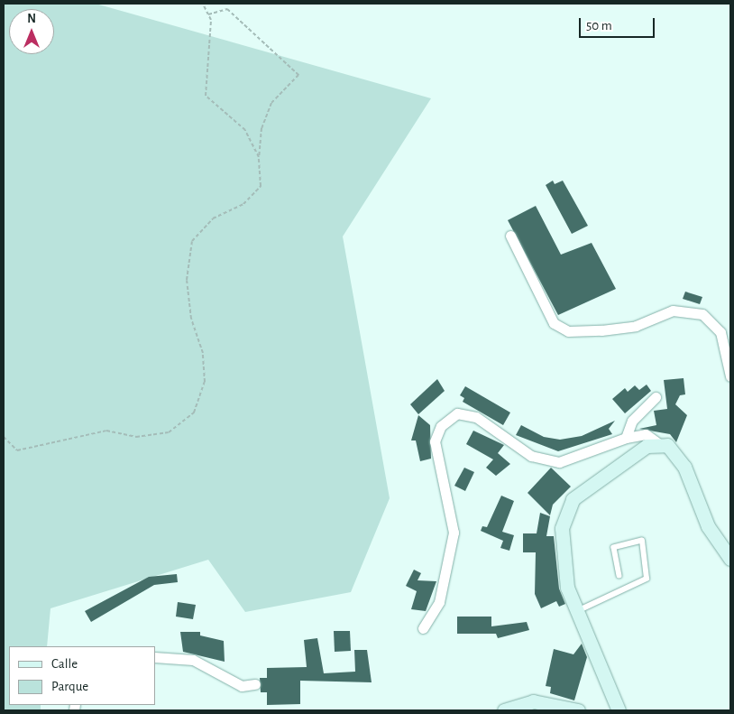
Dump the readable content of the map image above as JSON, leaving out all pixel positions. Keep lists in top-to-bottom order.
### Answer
{
  "legend": ["Calle", "Parque"],
  "scale_bar": "50 m",
  "north": "top"
}
